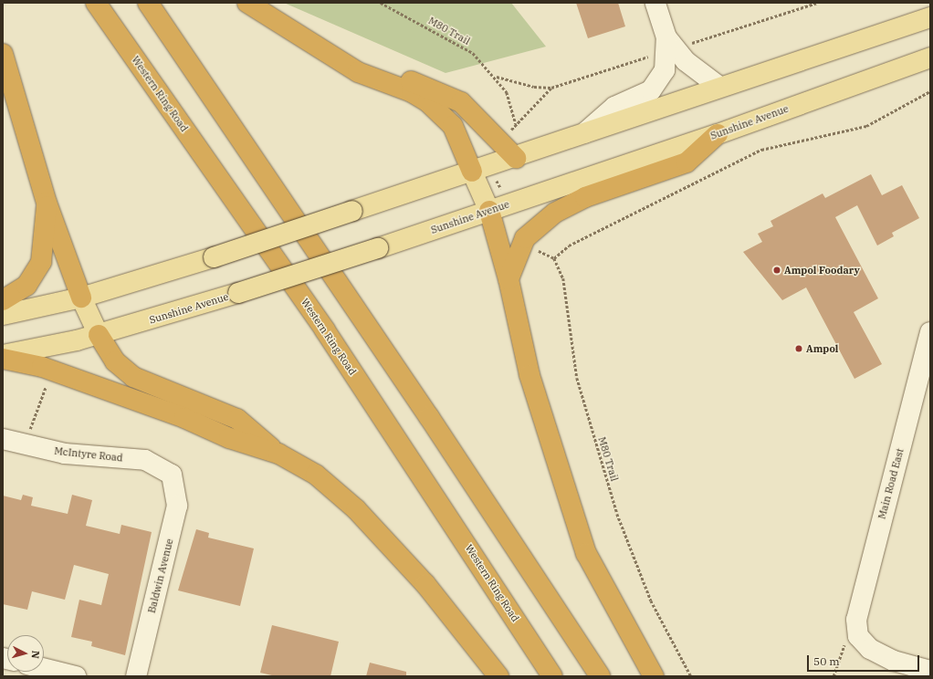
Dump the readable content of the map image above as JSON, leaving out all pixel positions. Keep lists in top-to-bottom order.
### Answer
{
  "streets": {
    "highway": ["Western Ring Road"],
    "main road": ["Sunshine Avenue"],
    "street": ["McIntyre Road", "Main Road East", "Baldwin Avenue"],
    "path": ["M80 Trail"]
  },
  "crossings": [
    ["McIntyre Road", "Baldwin Avenue"]
  ],
  "places": ["Ampol Foodary", "Ampol"],
  "scale_bar": "50 m",
  "north": "right"
}
